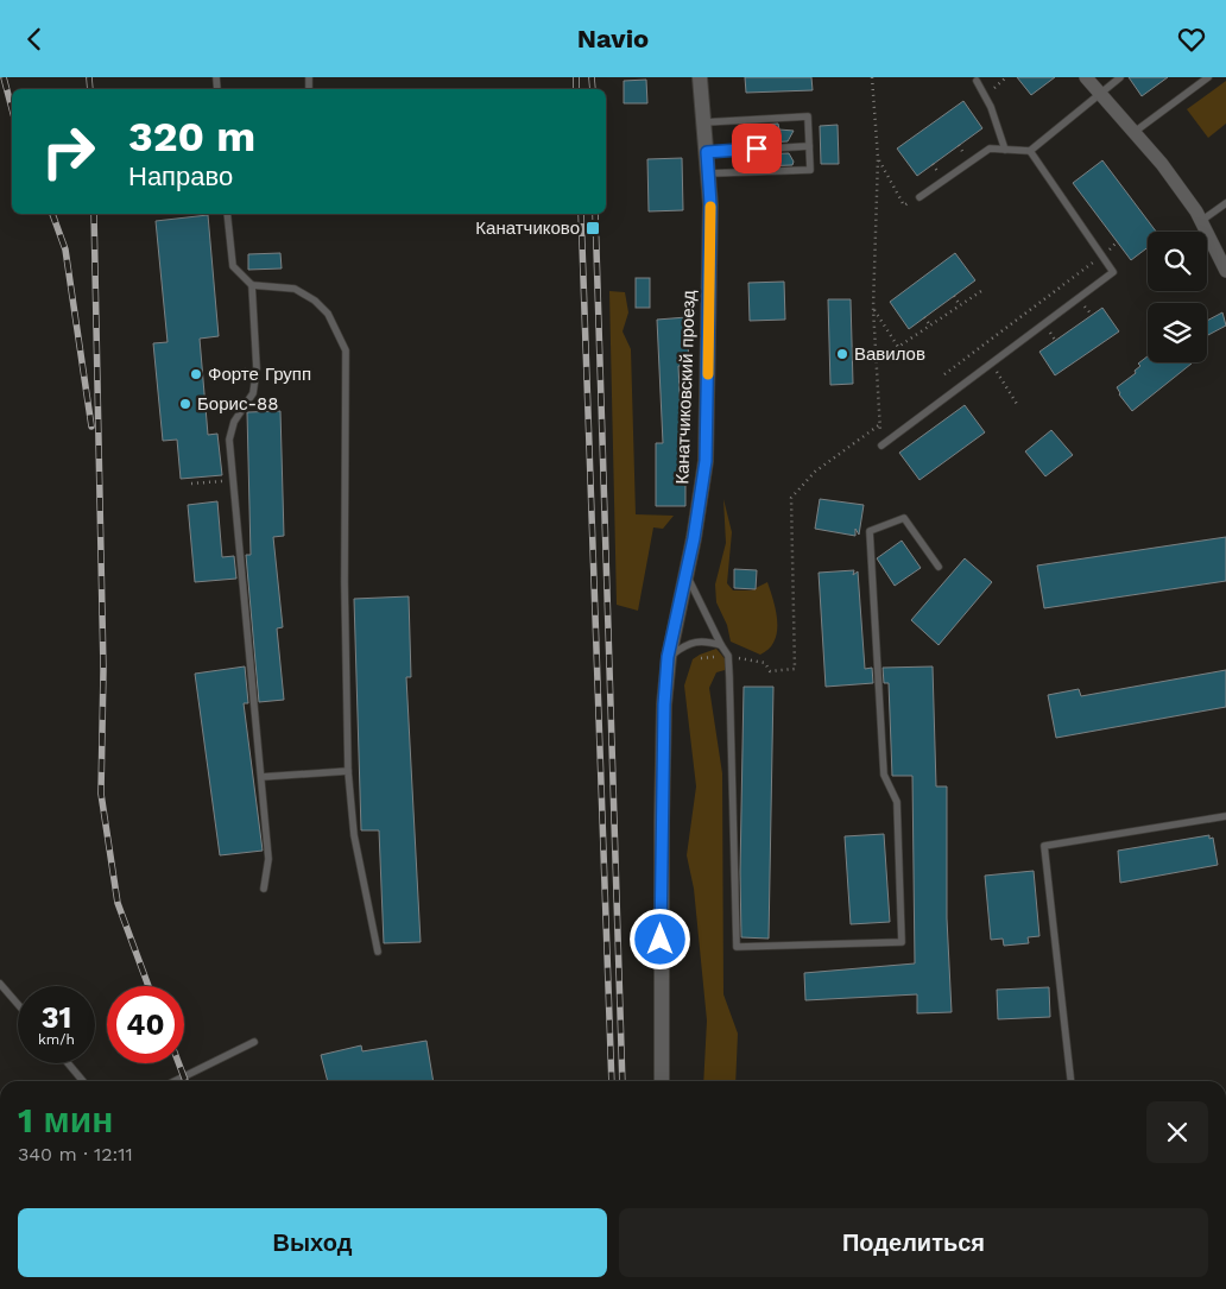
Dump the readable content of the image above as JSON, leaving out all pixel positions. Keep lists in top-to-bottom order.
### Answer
{
  "streets": {
    "street": ["Канатчиковский проезд"]
  },
  "places": {
    "transit": ["Канатчиково"],
    "other": ["Вавилов", "Форте Групп", "Борис-88"]
  },
  "page": {
    "header": "Navio",
    "turn": ["320 m", "Направо"],
    "speed": "31 km/h",
    "limit": "40",
    "heading": ["1 мин", "340 m · 12:11"],
    "buttons": ["Выход", "Поделиться"]
  }
}
